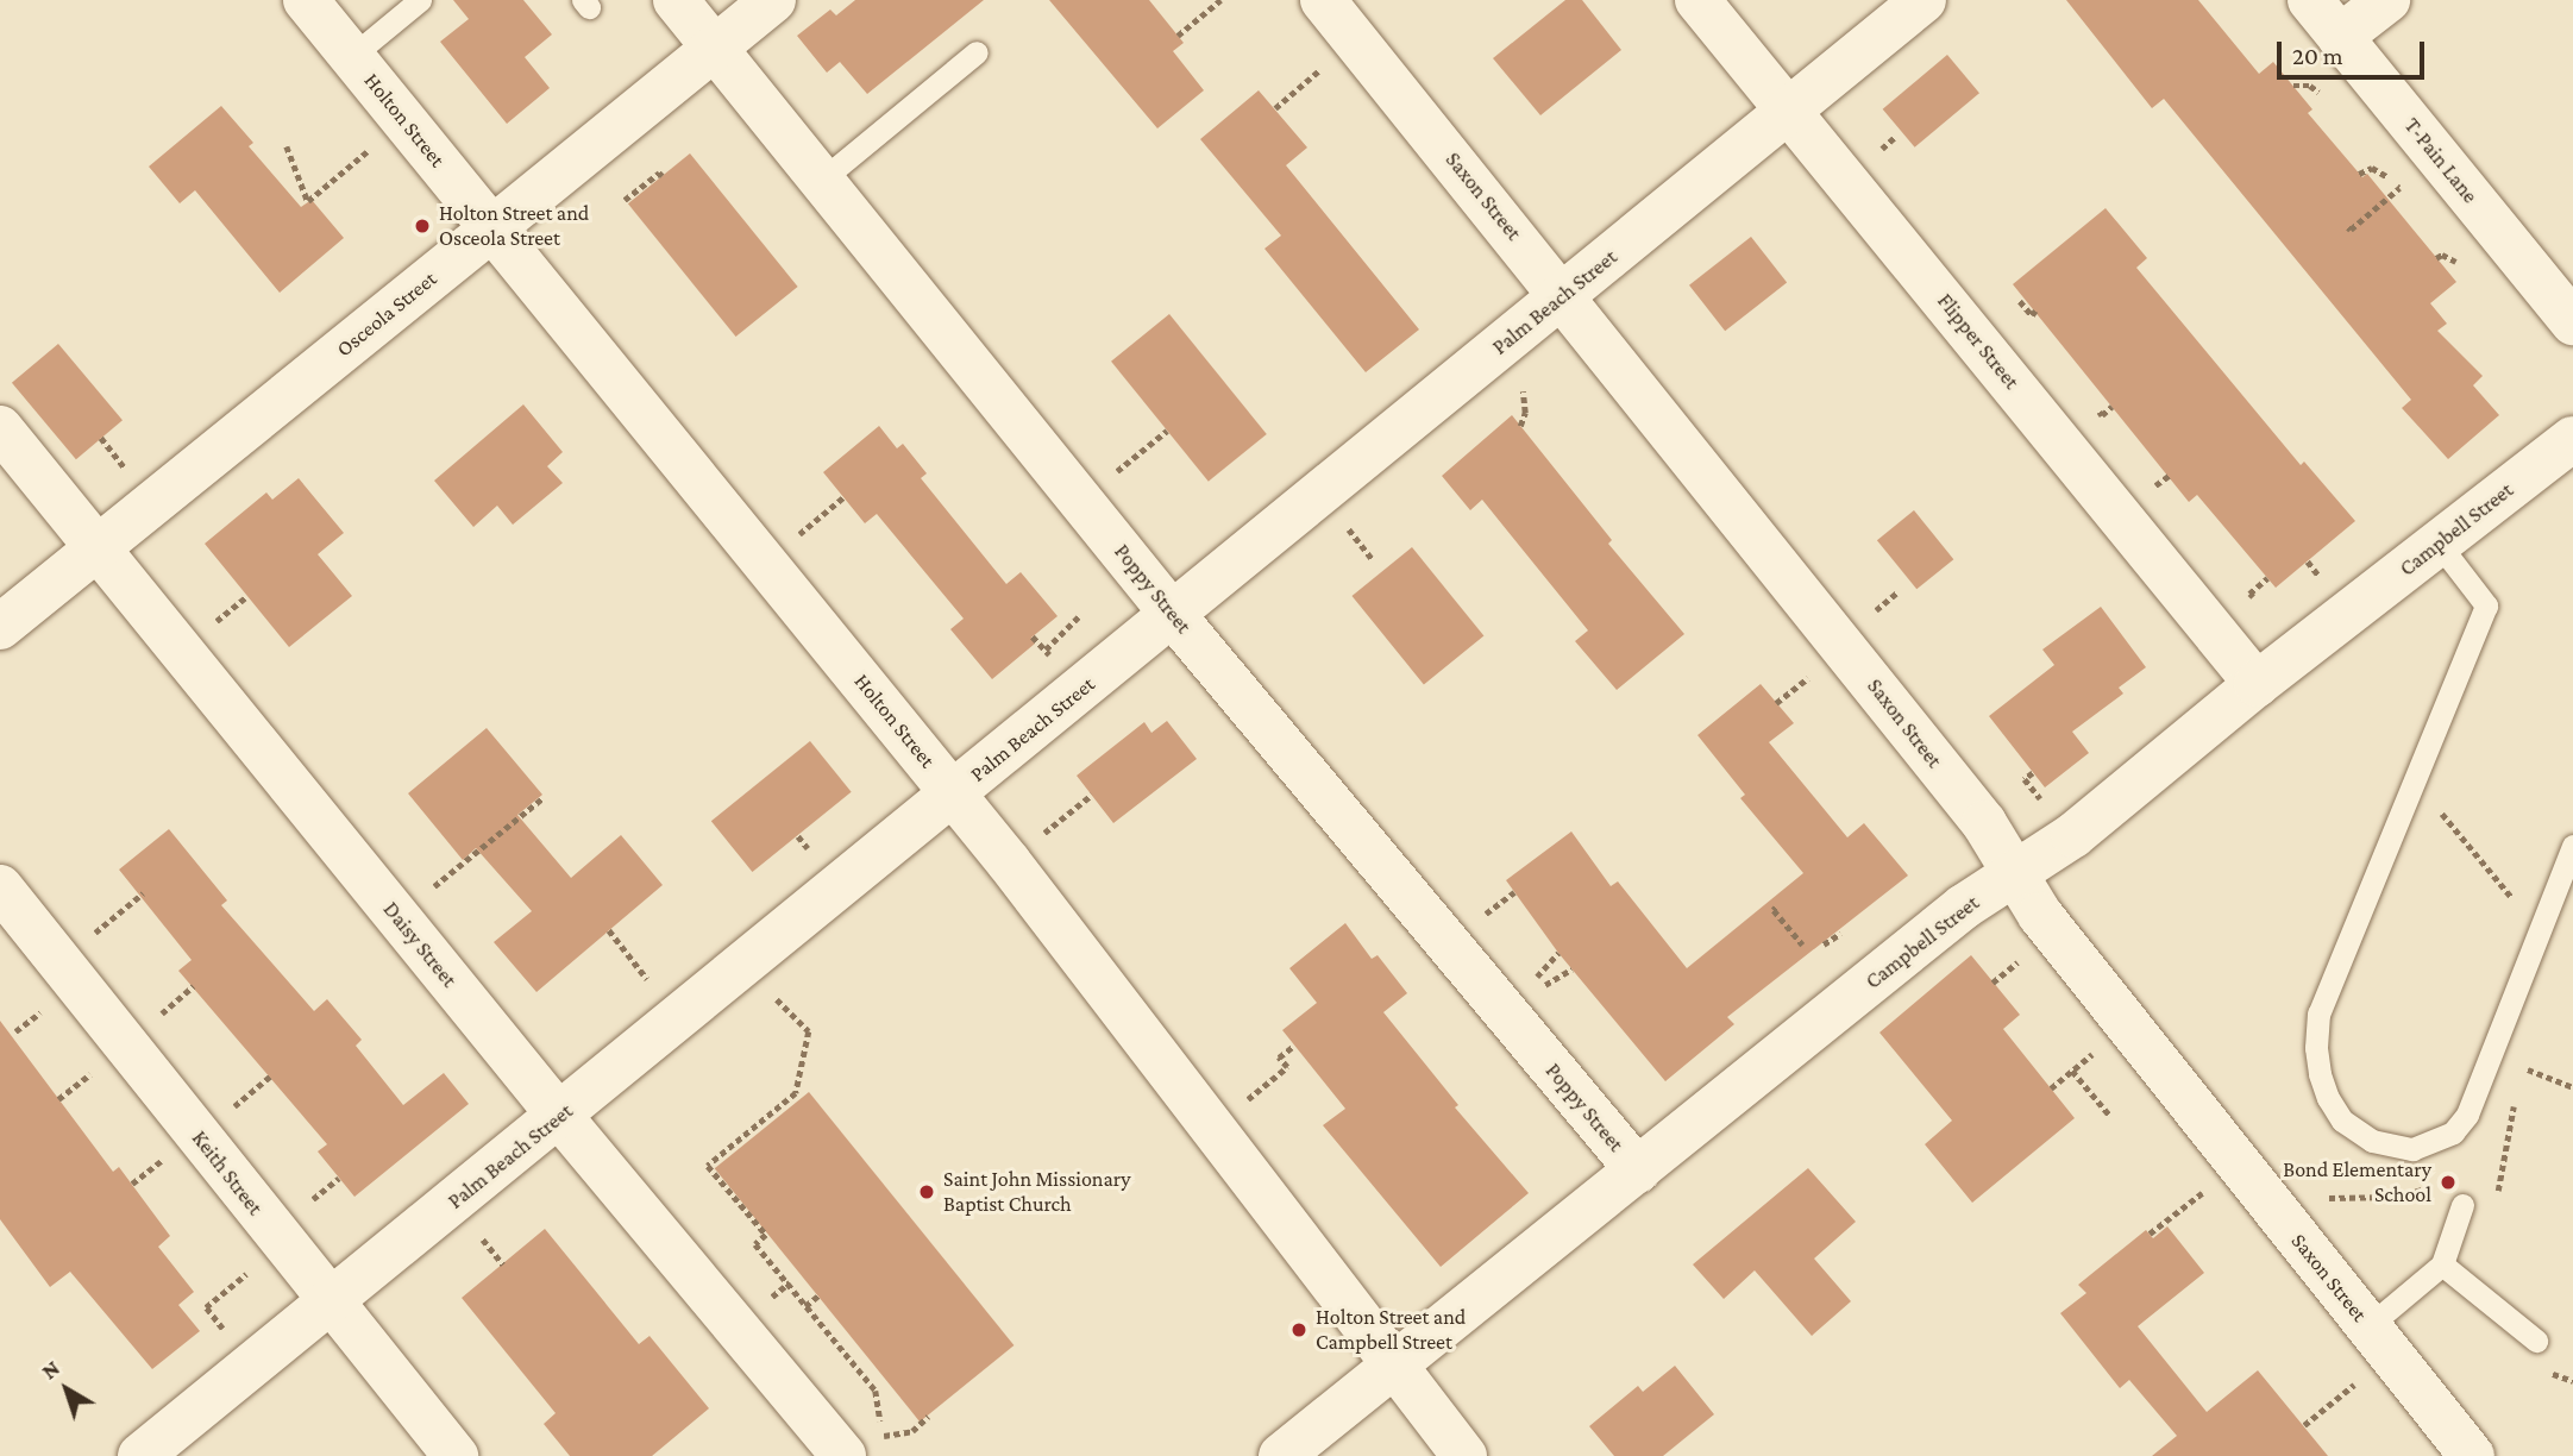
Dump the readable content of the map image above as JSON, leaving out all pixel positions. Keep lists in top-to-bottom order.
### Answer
{
  "streets": {
    "street": [
      "Holton Street",
      "T-Pain Lane",
      "Saxon Street",
      "Palm Beach Street",
      "Osceola Street",
      "Flipper Street",
      "Campbell Street",
      "Poppy Street",
      "Daisy Street",
      "Keith Street"
    ]
  },
  "crossings": [
    ["Holton Street", "Palm Beach Street"],
    ["Holton Street", "Osceola Street"],
    ["Holton Street", "Campbell Street"],
    ["Saxon Street", "Palm Beach Street"],
    ["Saxon Street", "Campbell Street"],
    ["Palm Beach Street", "Flipper Street"],
    ["Palm Beach Street", "Poppy Street"],
    ["Palm Beach Street", "Daisy Street"],
    ["Palm Beach Street", "Keith Street"],
    ["Osceola Street", "Poppy Street"],
    ["Osceola Street", "Daisy Street"],
    ["Flipper Street", "Campbell Street"],
    ["Campbell Street", "Poppy Street"]
  ],
  "places": [
    "Holton Street and Osceola Street",
    "Bond Elementary School",
    "Saint John Missionary Baptist Church",
    "Holton Street and Campbell Street"
  ],
  "scale_bar": "20 m",
  "north": "top left"
}
